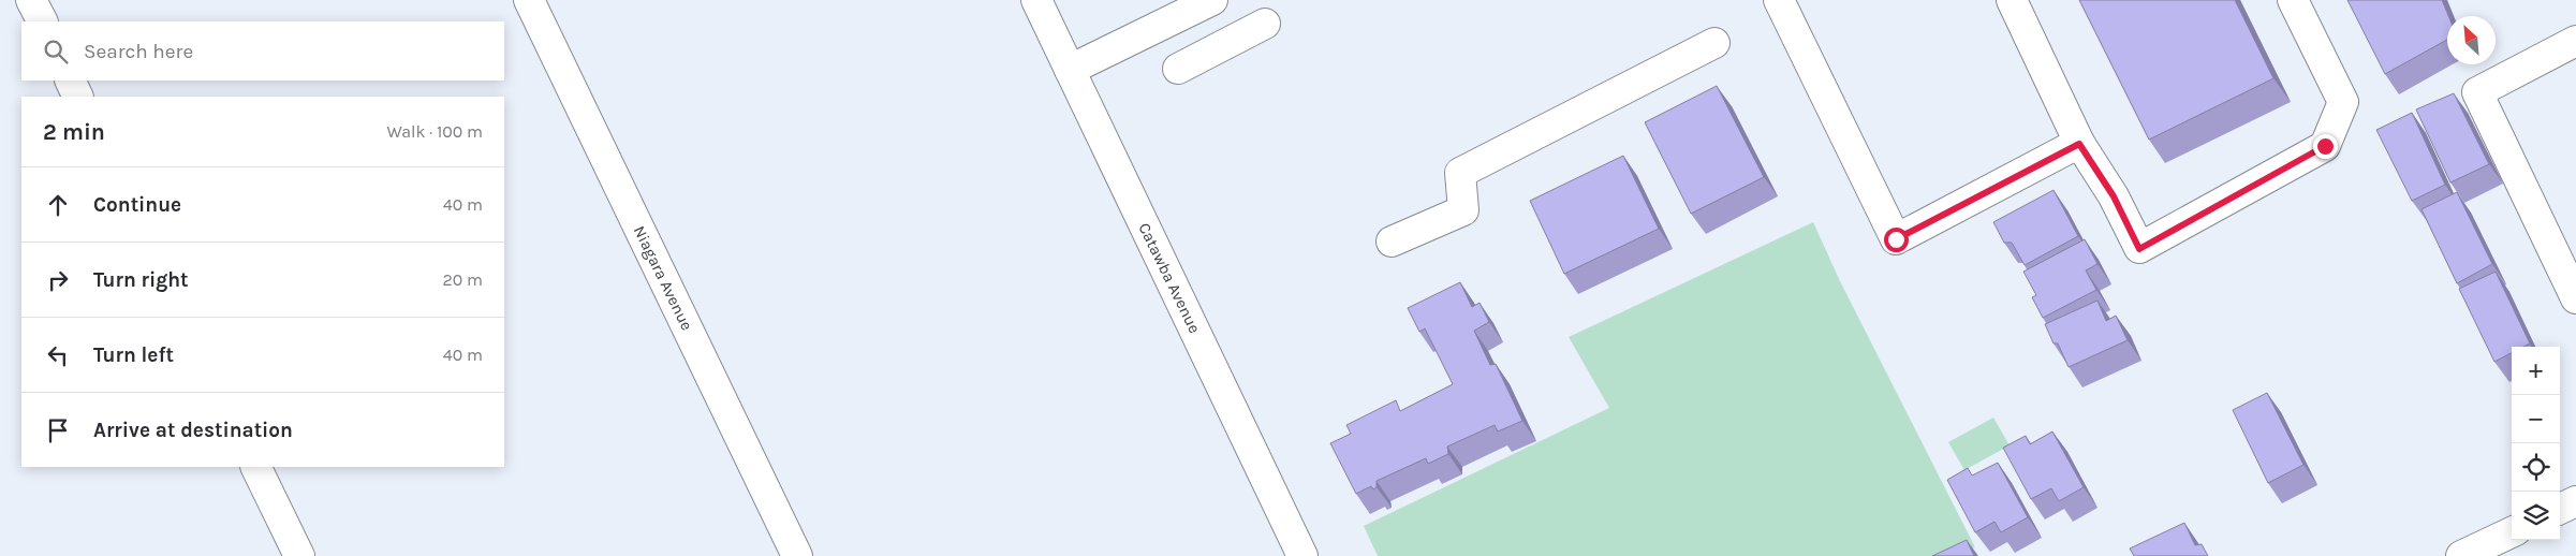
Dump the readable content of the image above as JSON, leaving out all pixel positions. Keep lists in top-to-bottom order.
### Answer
{
  "streets": {
    "street": ["Niagara Avenue", "Catawba Avenue"]
  },
  "north": "top left",
  "page": {
    "search": "Search here",
    "heading": ["2 min", "Walk · 100 m"],
    "list": [
      ["Continue", "40 m"],
      ["Turn right", "20 m"],
      ["Turn left", "40 m"],
      "Arrive at destination"
    ],
    "map_buttons": ["+", "−"]
  }
}
